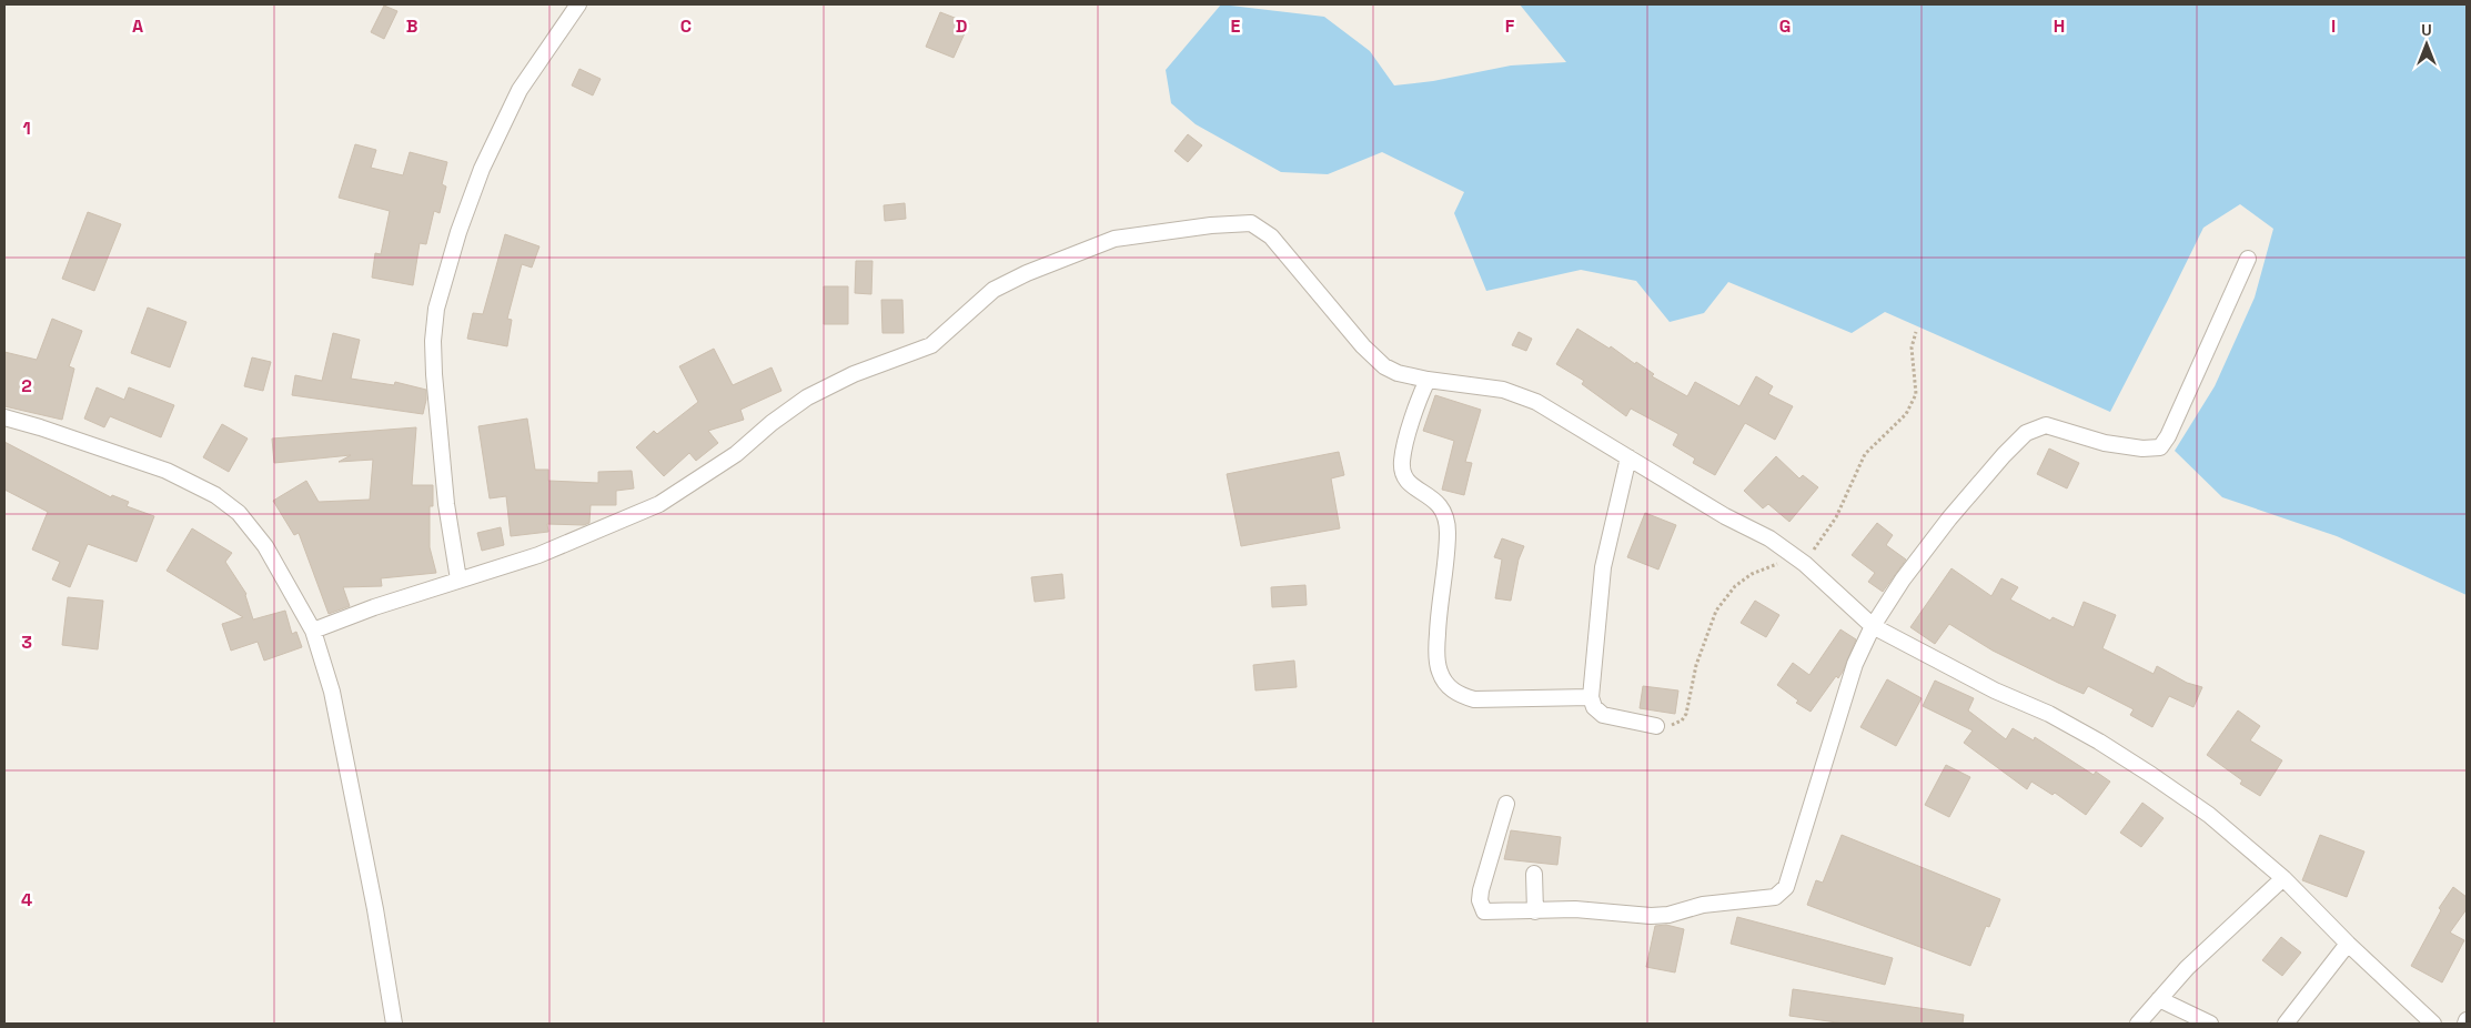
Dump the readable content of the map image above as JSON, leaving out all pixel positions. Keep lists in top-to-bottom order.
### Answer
{
  "north": "top",
  "grid": {
    "columns": [
      "A",
      "B",
      "C",
      "D",
      "E",
      "F",
      "G",
      "H",
      "I"
    ],
    "rows": [
      "1",
      "2",
      "3",
      "4"
    ]
  }
}
